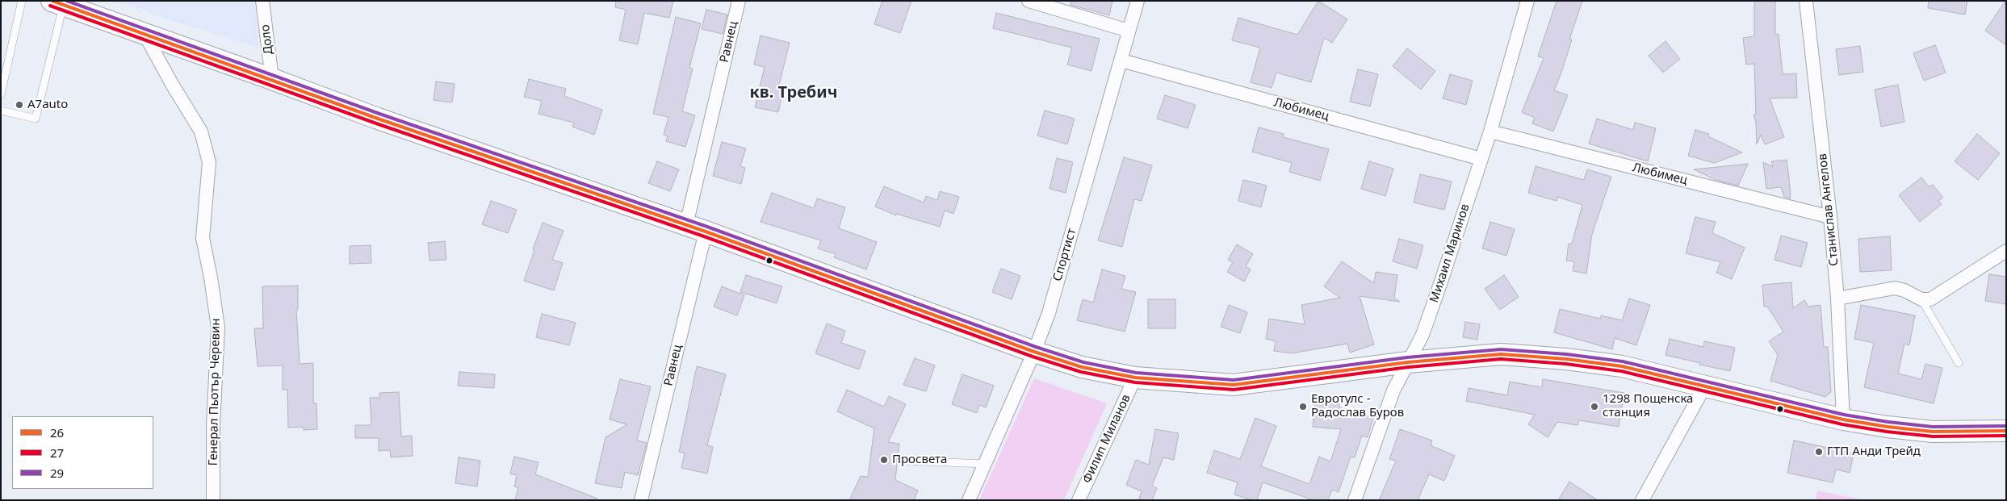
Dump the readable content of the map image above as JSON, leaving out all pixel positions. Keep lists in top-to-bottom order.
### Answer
{
  "streets": {
    "street": [
      "Доло",
      "Равнец",
      "Любимец",
      "Станислав Ангелов",
      "Михаил Маринов",
      "Спортист",
      "Генерал Пьотър Черевин",
      "Филип Миланов"
    ]
  },
  "crossings": [
    ["Любимец", "Станислав Ангелов"],
    ["Любимец", "Михаил Маринов"],
    ["Любимец", "Спортист"]
  ],
  "districts": ["кв. Требич"],
  "places": [
    "A7auto",
    "Евротулс - Радослав Буров",
    "1298 Пощенска станция",
    "ГТП Анди Трейд",
    "Просвета"
  ],
  "lines": ["transit line 26", "transit line 29", "transit line 27"],
  "legend": ["26", "27", "29"]
}
